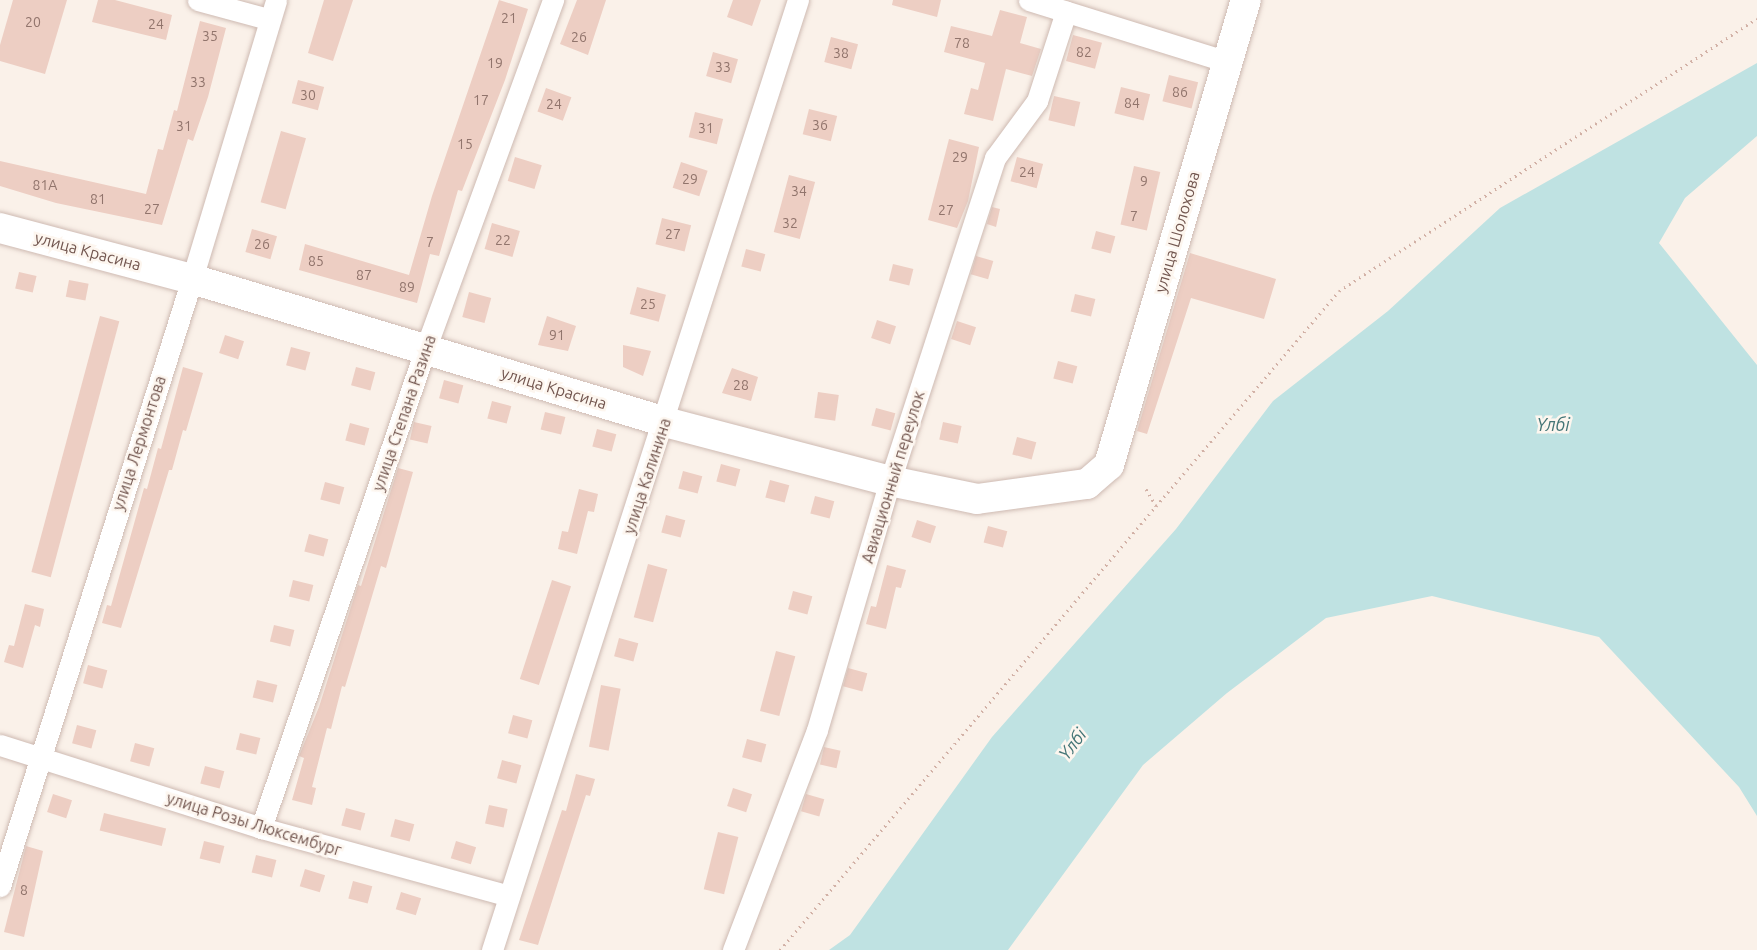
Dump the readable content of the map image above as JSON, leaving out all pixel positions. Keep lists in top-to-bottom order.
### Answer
{
  "streets": {
    "street": [
      "улица Шолохова",
      "улица Красина",
      "улица Степана Разина",
      "улица Лермонтова",
      "улица Калинина",
      "Авиационный переулок",
      "улица Розы Люксембург"
    ]
  },
  "crossings": [
    ["улица Шолохова", "улица Красина"],
    ["улица Красина", "улица Степана Разина"],
    ["улица Красина", "улица Лермонтова"],
    ["улица Красина", "улица Калинина"],
    ["улица Красина", "Авиационный переулок"],
    ["улица Степана Разина", "улица Розы Люксембург"],
    ["улица Лермонтова", "улица Розы Люксембург"],
    ["улица Калинина", "улица Розы Люксембург"]
  ],
  "water": ["Үлбі"],
  "house_numbers": [
    "21",
    "20",
    "24",
    "35",
    "26",
    "78",
    "82",
    "38",
    "19",
    "33",
    "33",
    "86",
    "30",
    "17",
    "84",
    "24",
    "36",
    "31",
    "31",
    "15",
    "29",
    "24",
    "29",
    "9",
    "81А",
    "34",
    "81",
    "27",
    "27",
    "7",
    "32",
    "27",
    "22",
    "7",
    "26",
    "85",
    "87",
    "89",
    "25",
    "91",
    "28",
    "8"
  ]
}
